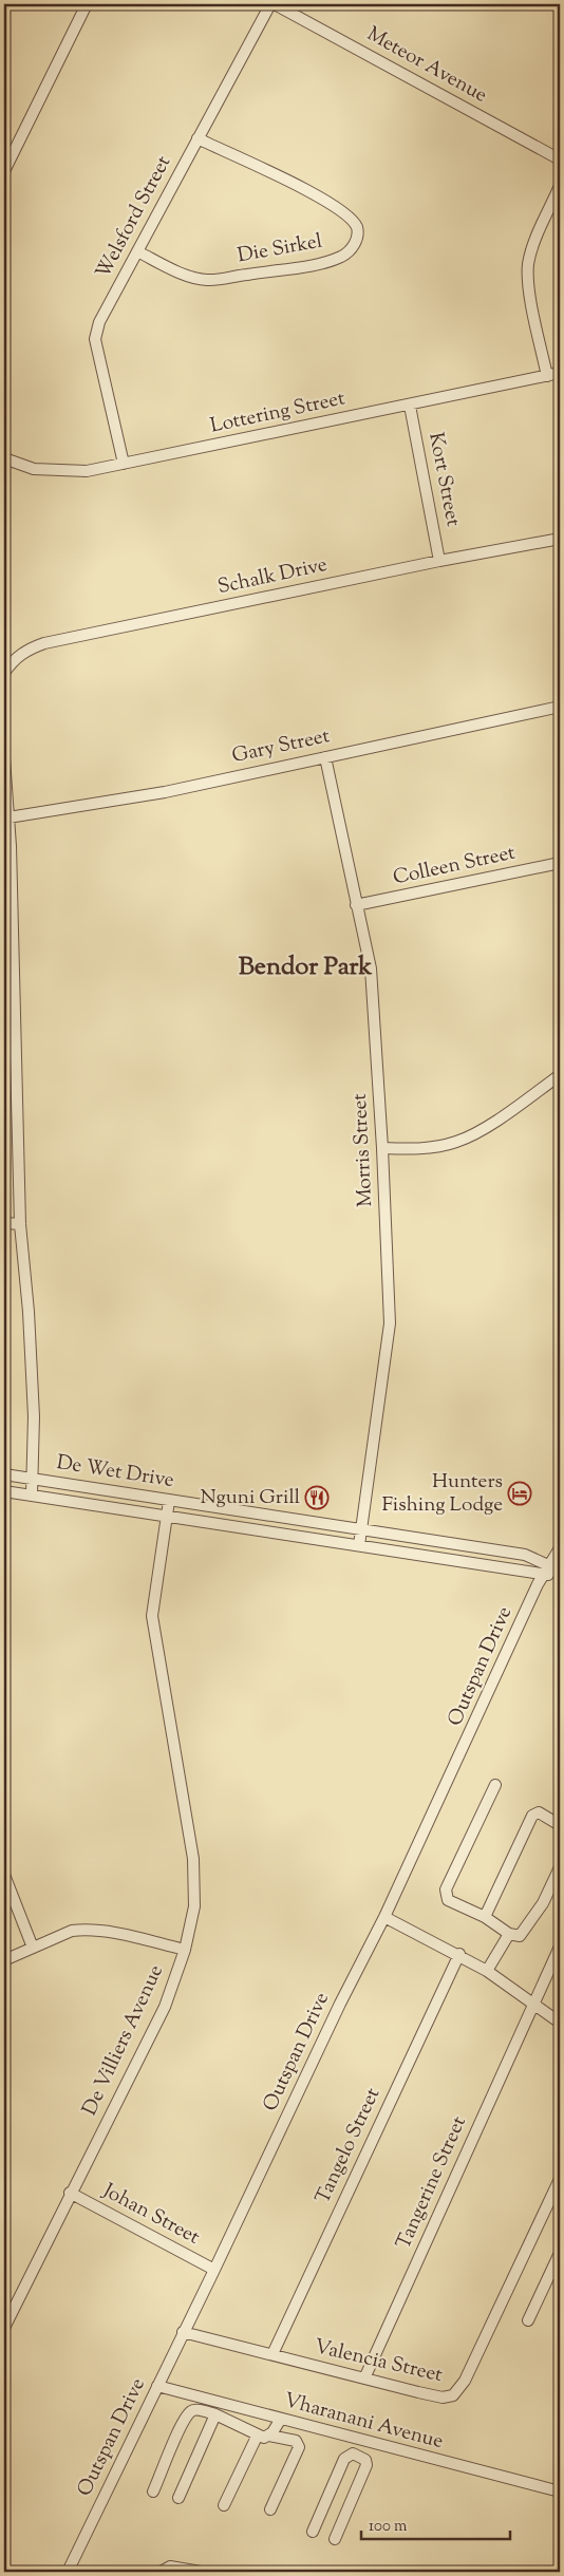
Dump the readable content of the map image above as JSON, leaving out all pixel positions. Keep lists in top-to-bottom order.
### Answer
{
  "streets": {
    "street": [
      "Meteor Avenue",
      "Welsford Street",
      "Die Sirkel",
      "Lottering Street",
      "Kort Street",
      "Schalk Drive",
      "Gary Street",
      "Colleen Street",
      "Morris Street",
      "De Wet Drive",
      "Outspan Drive",
      "De Villiers Avenue",
      "Tangelo Street",
      "Tangerine Street",
      "Johan Street",
      "Valencia Street",
      "Vharanani Avenue"
    ]
  },
  "crossings": [
    ["Welsford Street", "Die Sirkel"],
    ["Welsford Street", "Lottering Street"],
    ["Lottering Street", "Kort Street"],
    ["Kort Street", "Schalk Drive"],
    ["Gary Street", "Morris Street"],
    ["Colleen Street", "Morris Street"],
    ["Morris Street", "De Wet Drive"],
    ["De Wet Drive", "Outspan Drive"],
    ["De Wet Drive", "De Villiers Avenue"],
    ["Outspan Drive", "Johan Street"],
    ["Outspan Drive", "Valencia Street"],
    ["Outspan Drive", "Vharanani Avenue"],
    ["De Villiers Avenue", "Johan Street"],
    ["Tangelo Street", "Valencia Street"],
    ["Tangerine Street", "Valencia Street"]
  ],
  "districts": ["Bendor Park"],
  "places": {
    "hotel": ["Hunters Fishing Lodge"],
    "restaurant": ["Nguni Grill"]
  },
  "scale_bar": "100 m"
}
